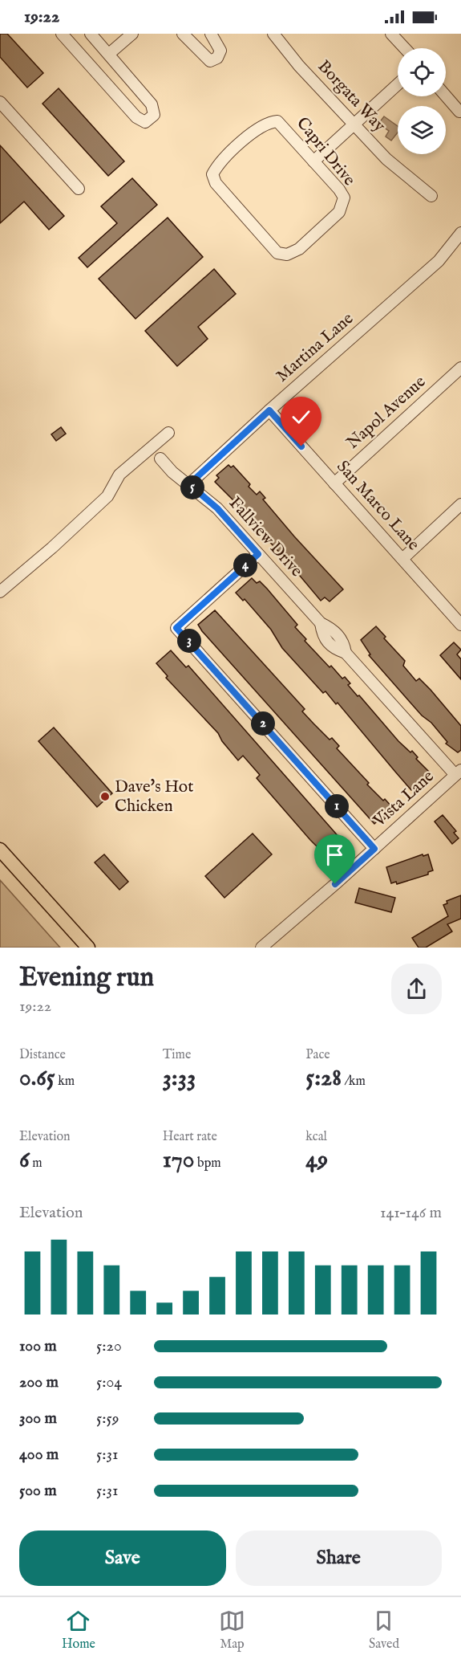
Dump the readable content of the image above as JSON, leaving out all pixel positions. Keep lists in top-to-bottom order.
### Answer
{
  "streets": {
    "street": [
      "Borgata Way",
      "Capri Drive",
      "Martina Lane",
      "Napol Avenue",
      "San Marco Lane",
      "Fallview Drive",
      "Vista Lane"
    ]
  },
  "crossings": [
    ["Martina Lane", "San Marco Lane"],
    ["Martina Lane", "Fallview Drive"],
    ["Napol Avenue", "San Marco Lane"],
    ["Fallview Drive", "Vista Lane"]
  ],
  "places": ["Dave's Hot Chicken"],
  "page": {
    "status": "19:22",
    "pins": [
      "5",
      "4",
      "3",
      "2",
      "1"
    ],
    "heading": ["Evening run", "19:22"],
    "stats": [
      ["Distance", "0.65 km"],
      ["Time", "3:33"],
      ["Pace", "5:28 /km"],
      ["Elevation", "6 m"],
      ["Heart rate", "170 bpm"],
      ["kcal", "49"]
    ],
    "chart": ["Elevation", "141–146 m"],
    "list": [
      {
        "name": "100 m",
        "note": "5:20"
      },
      {
        "name": "200 m",
        "note": "5:04"
      },
      {
        "name": "300 m",
        "note": "5:59"
      },
      {
        "name": "400 m",
        "note": "5:31"
      },
      {
        "name": "500 m",
        "note": "5:31"
      }
    ],
    "buttons": ["Save", "Share"],
    "tabs": ["Home", "Map", "Saved"]
  }
}
